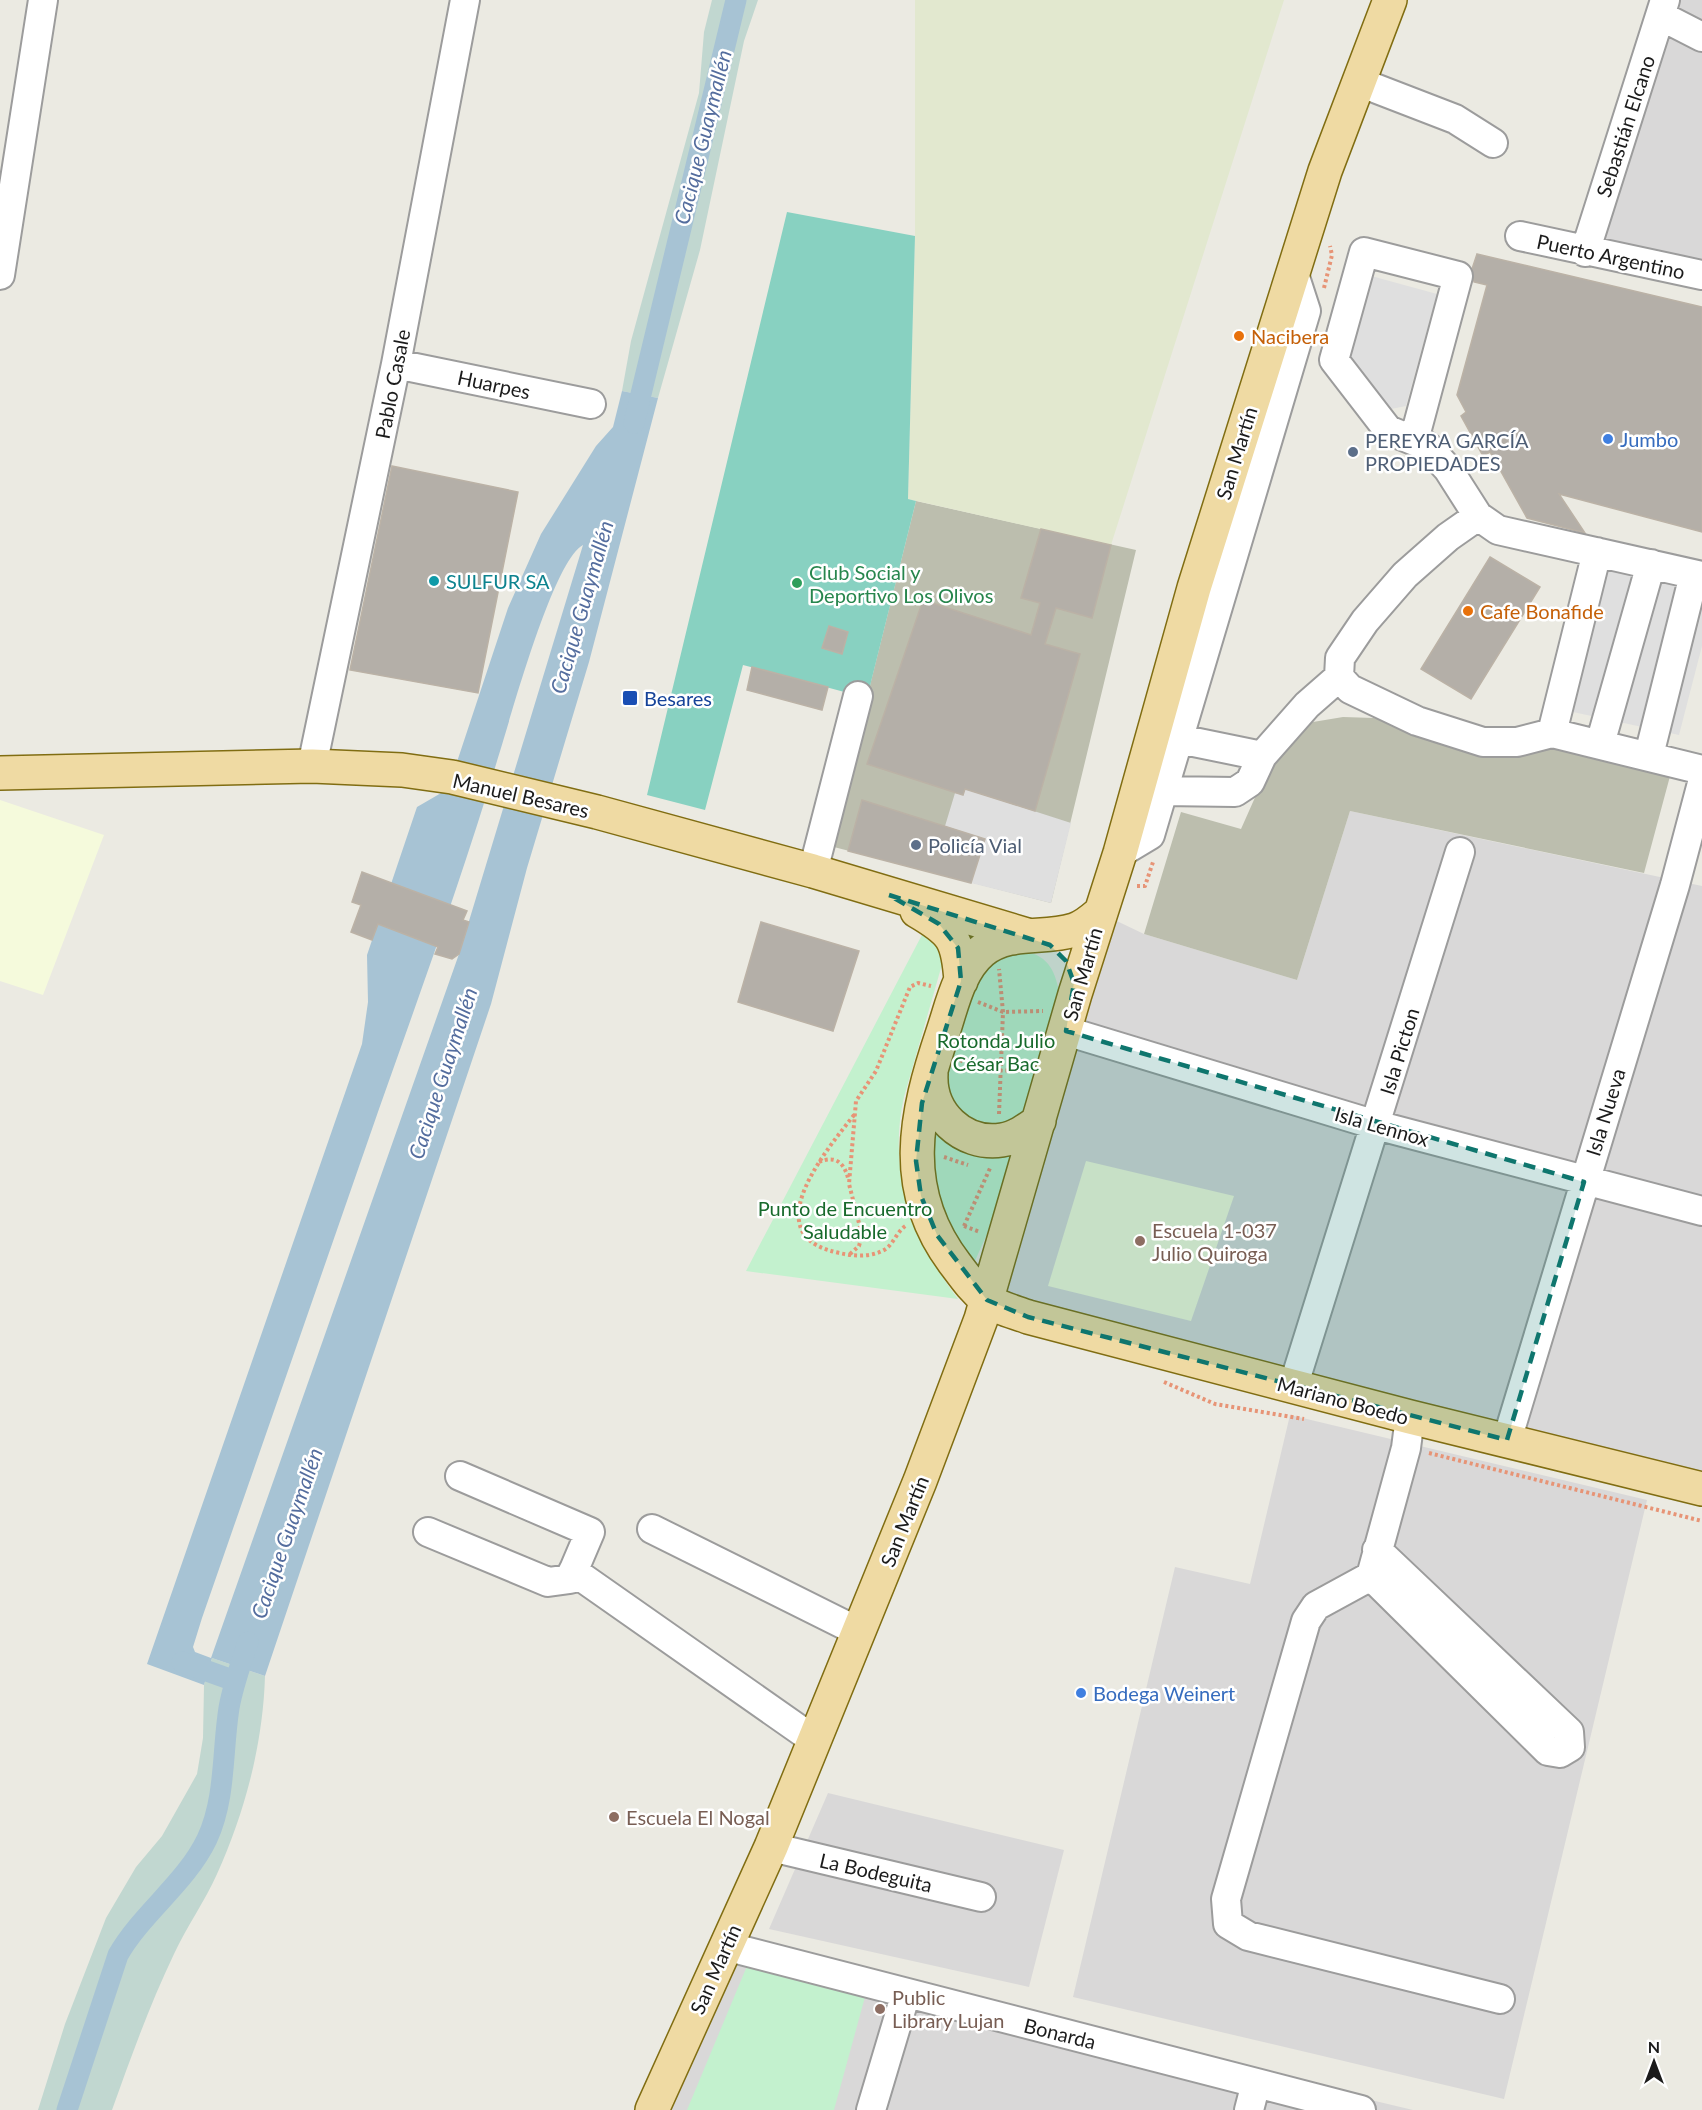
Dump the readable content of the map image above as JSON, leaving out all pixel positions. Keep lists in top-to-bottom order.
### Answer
{
  "streets": {
    "main road": ["San Martín", "Manuel Besares", "Mariano Boedo"],
    "street": [
      "Sebastián Elcano",
      "Puerto Argentino",
      "Pablo Casale",
      "Huarpes",
      "Isla Picton",
      "Isla Nueva",
      "Isla Lennox",
      "La Bodeguita",
      "Bonarda"
    ]
  },
  "crossings": [
    ["Sebastián Elcano", "Puerto Argentino"],
    ["Pablo Casale", "Huarpes"],
    ["Pablo Casale", "Manuel Besares"],
    ["San Martín", "Manuel Besares"],
    ["San Martín", "Isla Lennox"],
    ["San Martín", "Mariano Boedo"],
    ["San Martín", "La Bodeguita"],
    ["San Martín", "Bonarda"],
    ["Isla Picton", "Isla Lennox"],
    ["Isla Picton", "Mariano Boedo"],
    ["Isla Nueva", "Isla Lennox"],
    ["Isla Nueva", "Mariano Boedo"]
  ],
  "water": ["Cacique Guaymallén"],
  "parks": ["Rotonda Julio César Bac", "Punto de Encuentro Saludable"],
  "places": {
    "other": [
      "Nacibera",
      "Jumbo",
      "PEREYRA GARCÍA PROPIEDADES",
      "SULFUR SA",
      "Club Social y Deportivo Los Olivos",
      "Cafe Bonafide",
      "Policía Vial",
      "Escuela 1-037 Julio Quiroga",
      "Bodega Weinert",
      "Escuela El Nogal",
      "Public Library Lujan"
    ],
    "transit": ["Besares"]
  },
  "north": "top"
}
